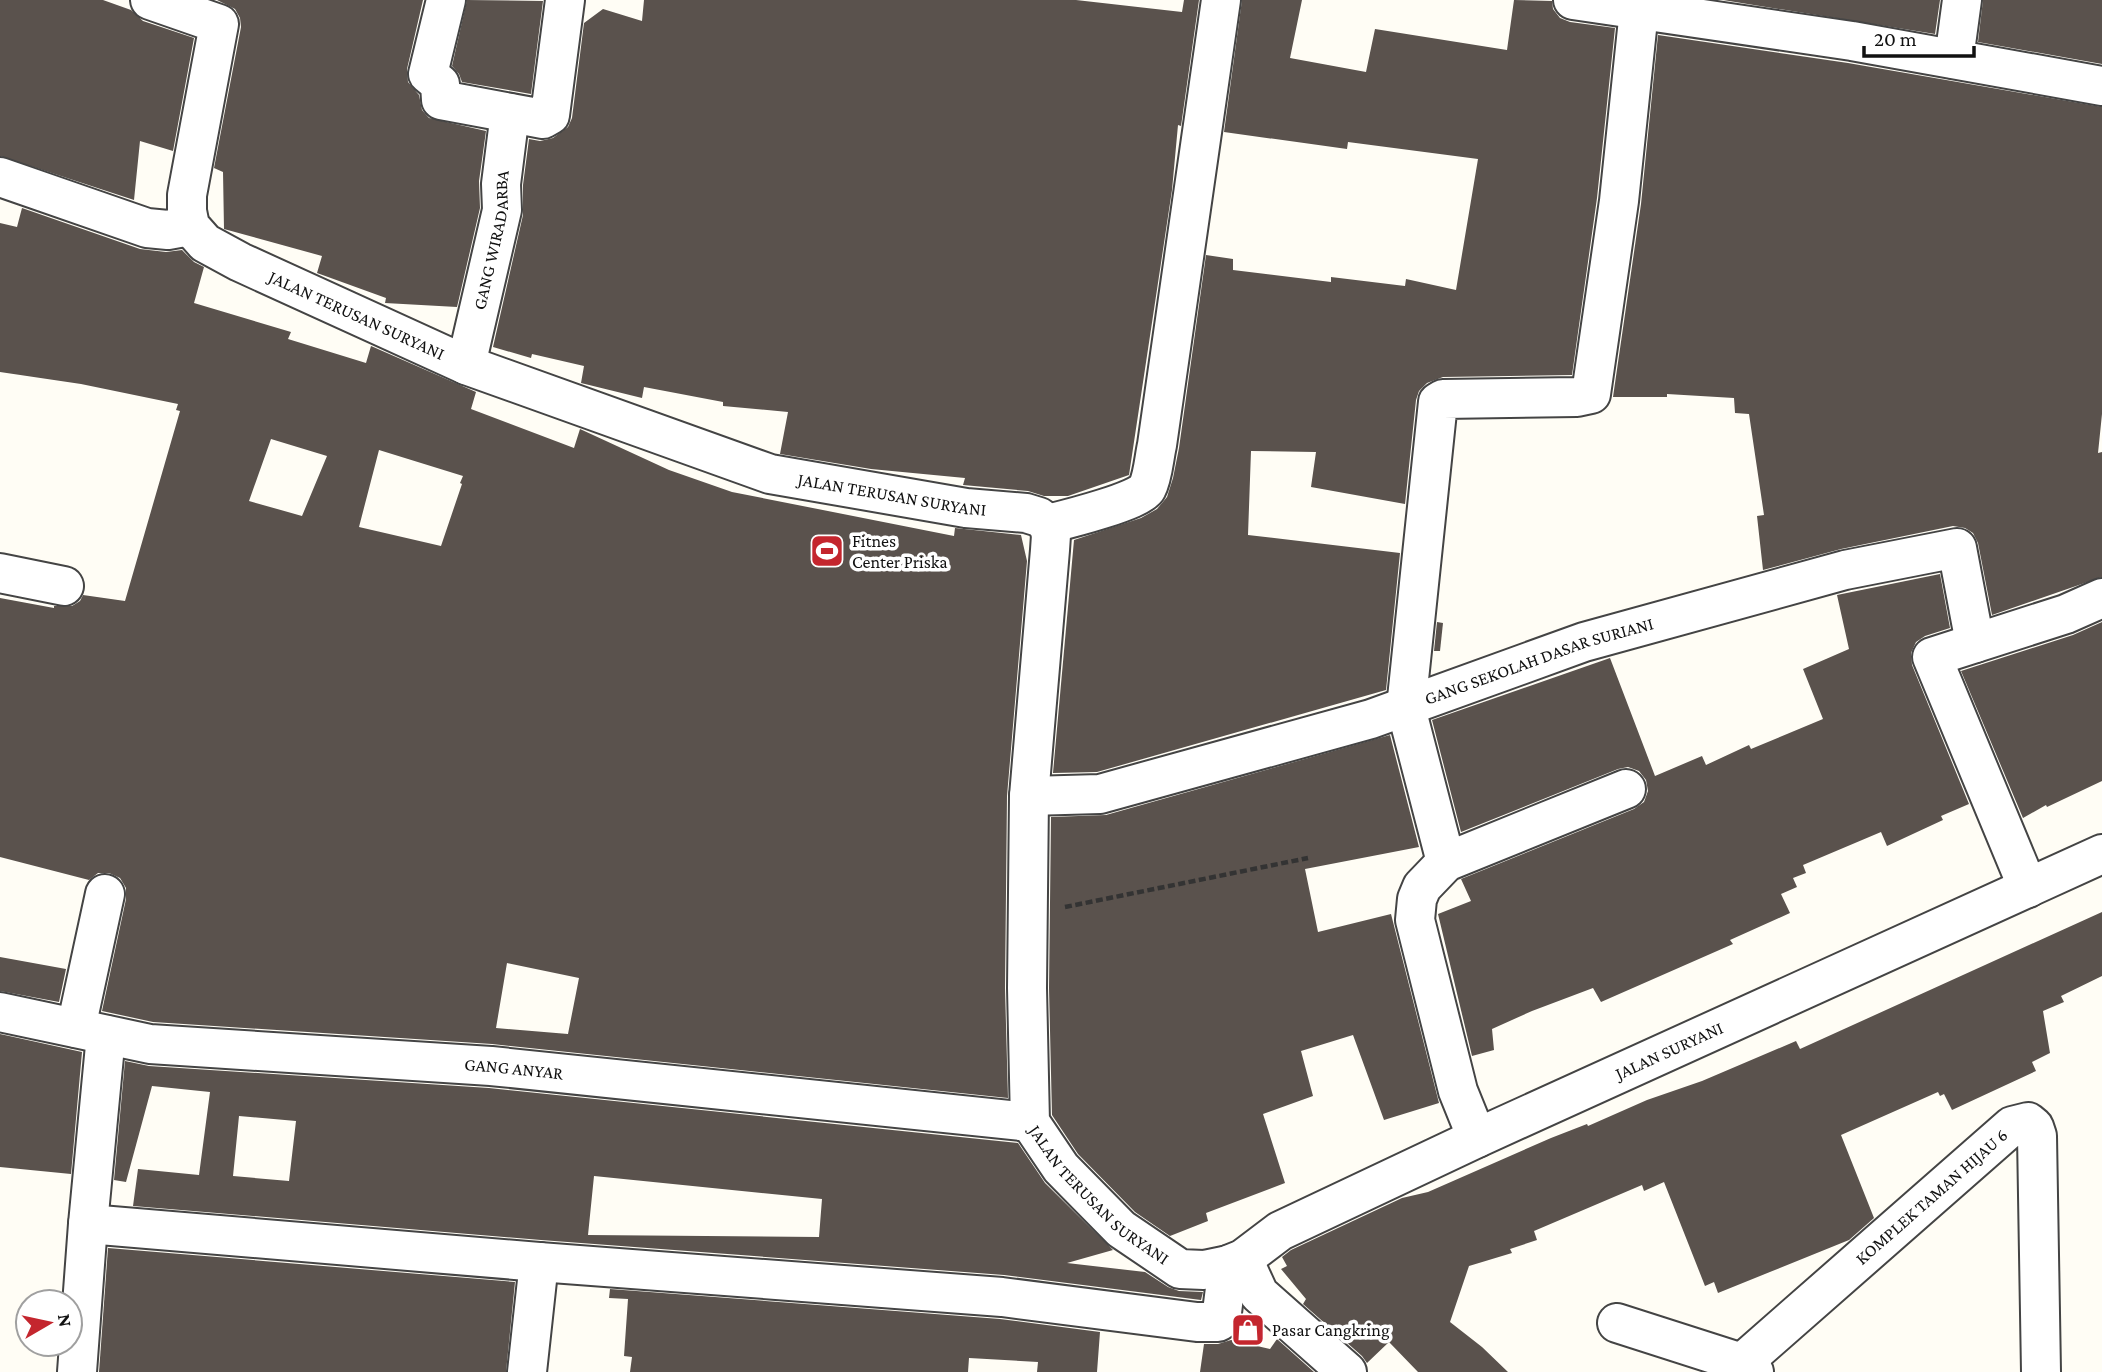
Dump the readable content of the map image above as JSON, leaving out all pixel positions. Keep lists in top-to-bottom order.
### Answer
{
  "streets": {
    "street": [
      "GANG WIRADARBA",
      "JALAN TERUSAN SURYANI",
      "GANG SEKOLAH DASAR SURIANI",
      "JALAN SURYANI",
      "GANG ANYAR",
      "KOMPLEK TAMAN HIJAU 6"
    ]
  },
  "crossings": [
    ["GANG WIRADARBA", "JALAN TERUSAN SURYANI"],
    ["JALAN TERUSAN SURYANI", "GANG SEKOLAH DASAR SURIANI"],
    ["JALAN TERUSAN SURYANI", "JALAN SURYANI"],
    ["JALAN TERUSAN SURYANI", "GANG ANYAR"]
  ],
  "places": {
    "sports": ["Fitnes Center Priska"],
    "shop": ["Pasar Cangkring"]
  },
  "scale_bar": "20 m",
  "north": "right"
}
